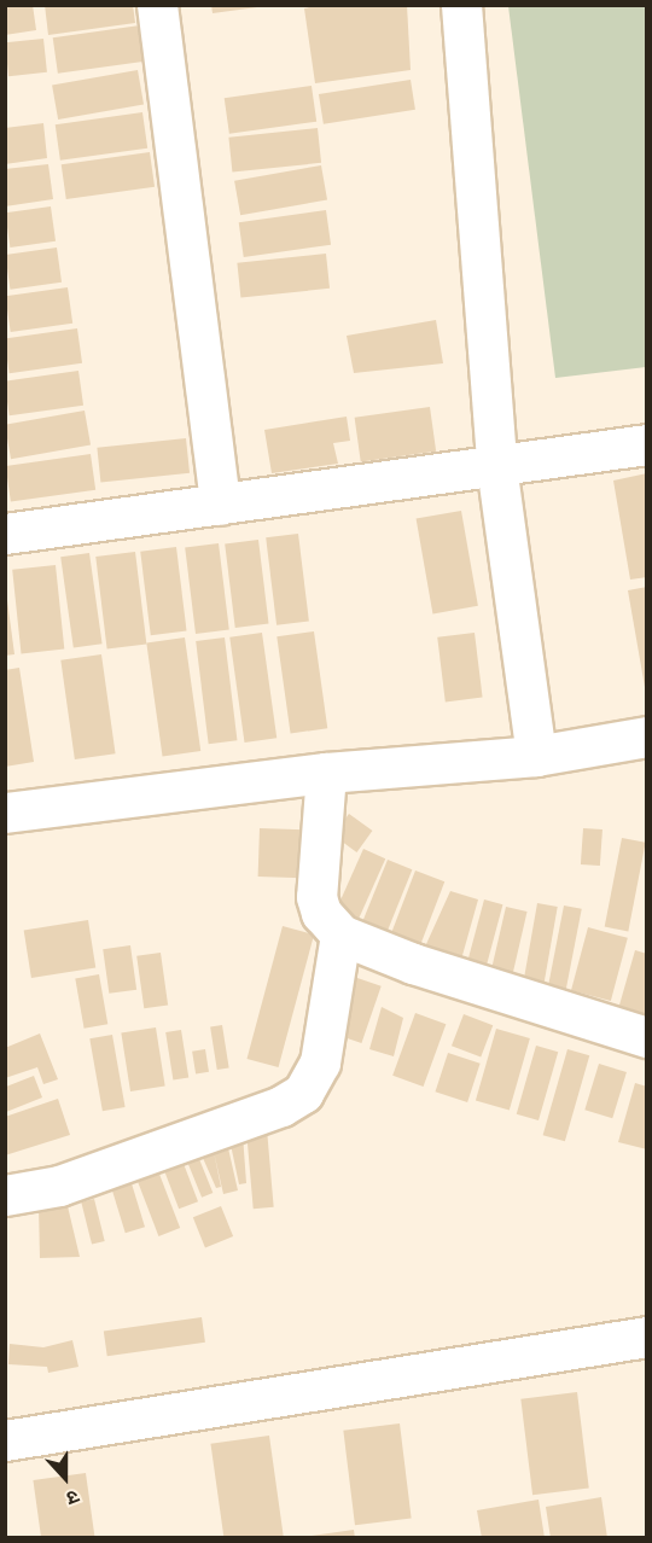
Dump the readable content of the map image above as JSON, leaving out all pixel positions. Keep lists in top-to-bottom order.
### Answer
{
  "north": "bottom"
}
